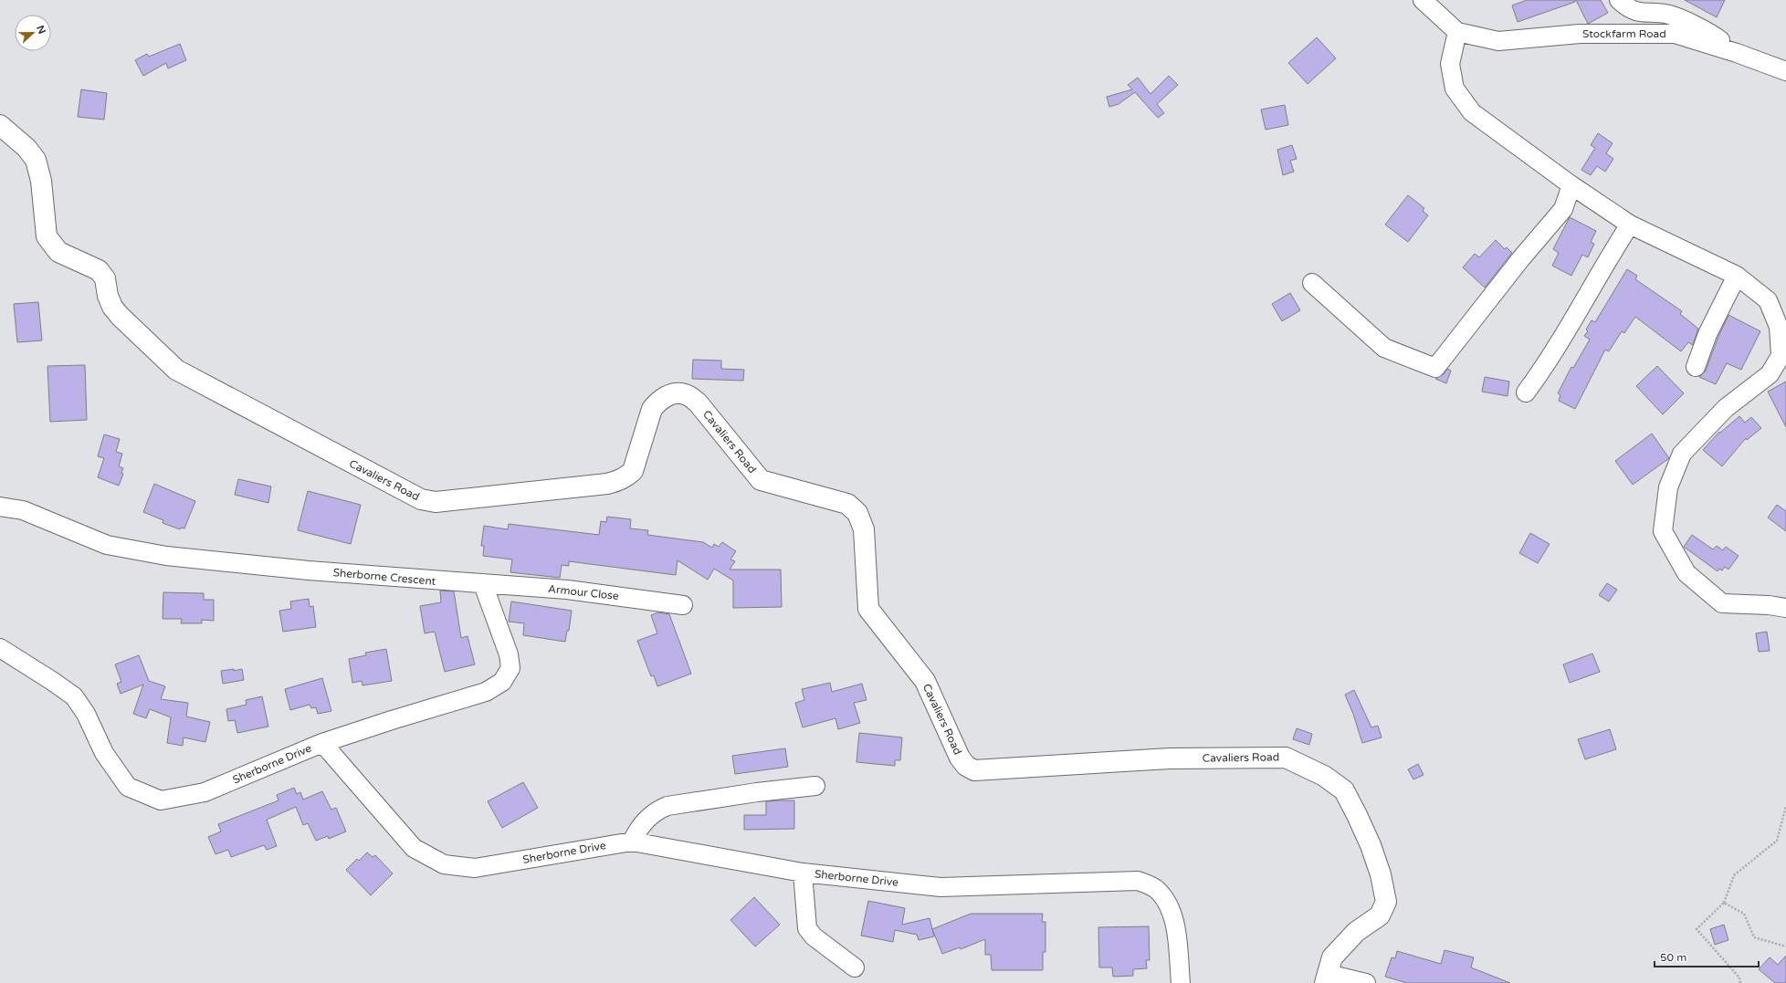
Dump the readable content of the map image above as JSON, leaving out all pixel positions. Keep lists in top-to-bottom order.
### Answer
{
  "streets": {
    "main road": ["Cavaliers Road"],
    "street": [
      "Stockfarm Road",
      "Sherborne Crescent",
      "Armour Close",
      "Sherborne Drive"
    ]
  },
  "crossings": [
    ["Sherborne Crescent", "Armour Close"]
  ],
  "scale_bar": "50 m",
  "north": "right"
}
